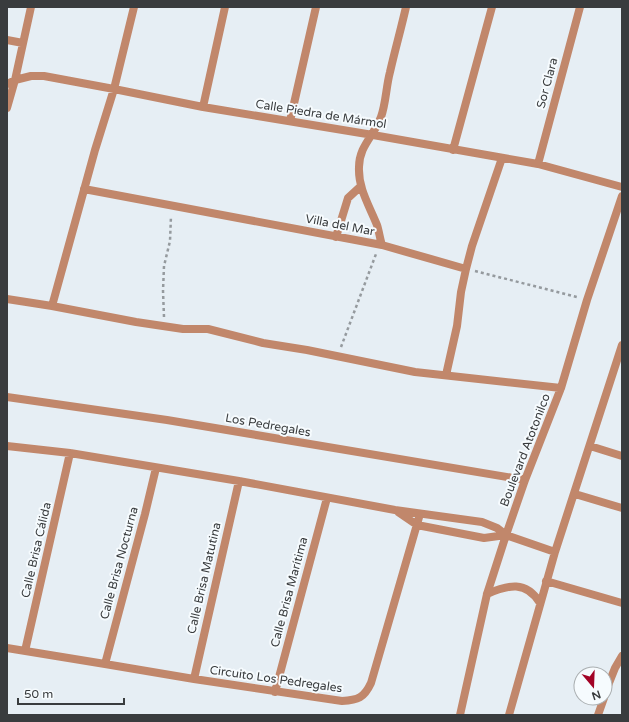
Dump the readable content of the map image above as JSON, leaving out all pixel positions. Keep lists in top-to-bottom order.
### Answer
{
  "streets": {
    "street": [
      "Sor Clara",
      "Calle Piedra de Mármol",
      "Villa del Mar",
      "Los Pedregales",
      "Boulevard Atotonilco",
      "Calle Brisa Cálida",
      "Calle Brisa Nocturna",
      "Calle Brisa Matutina",
      "Calle Brisa Marítima",
      "Circuito Los Pedregales"
    ]
  },
  "crossings": [
    ["Sor Clara", "Calle Piedra de Mármol"],
    ["Los Pedregales", "Boulevard Atotonilco"],
    ["Calle Brisa Cálida", "Circuito Los Pedregales"],
    ["Calle Brisa Nocturna", "Circuito Los Pedregales"],
    ["Calle Brisa Matutina", "Circuito Los Pedregales"],
    ["Calle Brisa Marítima", "Circuito Los Pedregales"]
  ],
  "scale_bar": "50 m",
  "north": "bottom"
}
